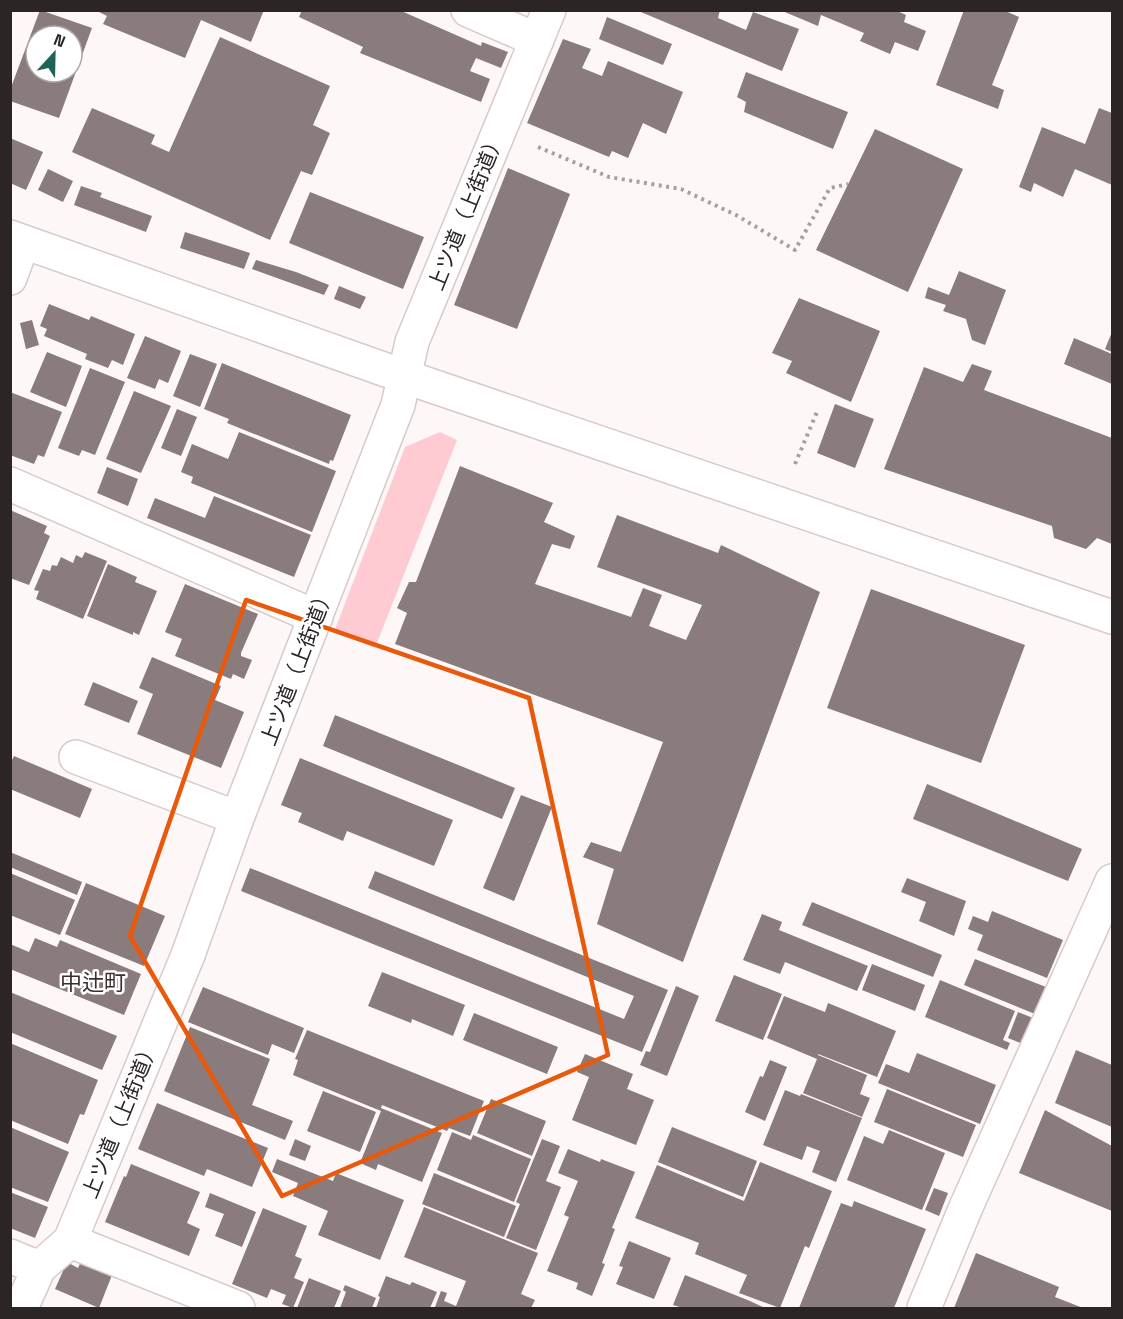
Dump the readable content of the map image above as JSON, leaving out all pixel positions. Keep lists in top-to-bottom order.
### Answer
{
  "streets": {
    "street": ["上ツ道（上街道）"]
  },
  "districts": ["中辻町"],
  "north": "top"
}
